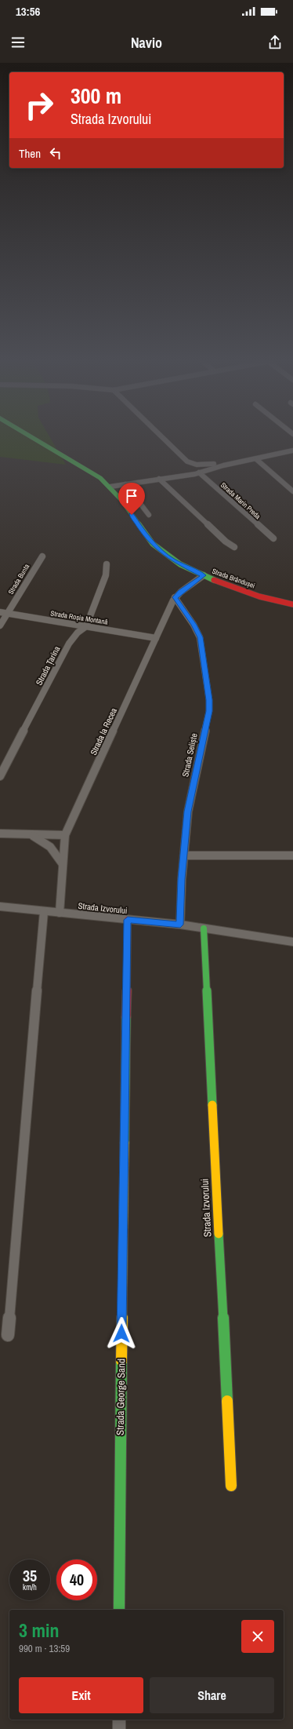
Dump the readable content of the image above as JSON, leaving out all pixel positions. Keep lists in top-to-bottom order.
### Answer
{
  "streets": {
    "street": [
      "Strada Marin Preda",
      "Strada Brândușei",
      "Strada Bunta",
      "Strada Roșia Montană",
      "Strada Țarina",
      "Strada la Recea",
      "Strada Seliște",
      "Strada Izvorului",
      "Strada George Sand"
    ]
  },
  "crossings": [
    ["Strada Brândușei", "Strada la Recea"],
    ["Strada Bunta", "Strada Roșia Montană"],
    ["Strada Roșia Montană", "Strada Țarina"],
    ["Strada Roșia Montană", "Strada la Recea"],
    ["Strada la Recea", "Strada Seliște"],
    ["Strada la Recea", "Strada Izvorului"],
    ["Strada Seliște", "Strada Izvorului"],
    ["Strada Izvorului", "Strada George Sand"]
  ],
  "page": {
    "status": "13:56",
    "header": "Navio",
    "turn": ["300 m", "Strada Izvorului"],
    "then": "Then",
    "speed": "35 km/h",
    "limit": "40",
    "heading": ["3 min", "990 m · 13:59"],
    "buttons": ["Exit", "Share"]
  }
}
